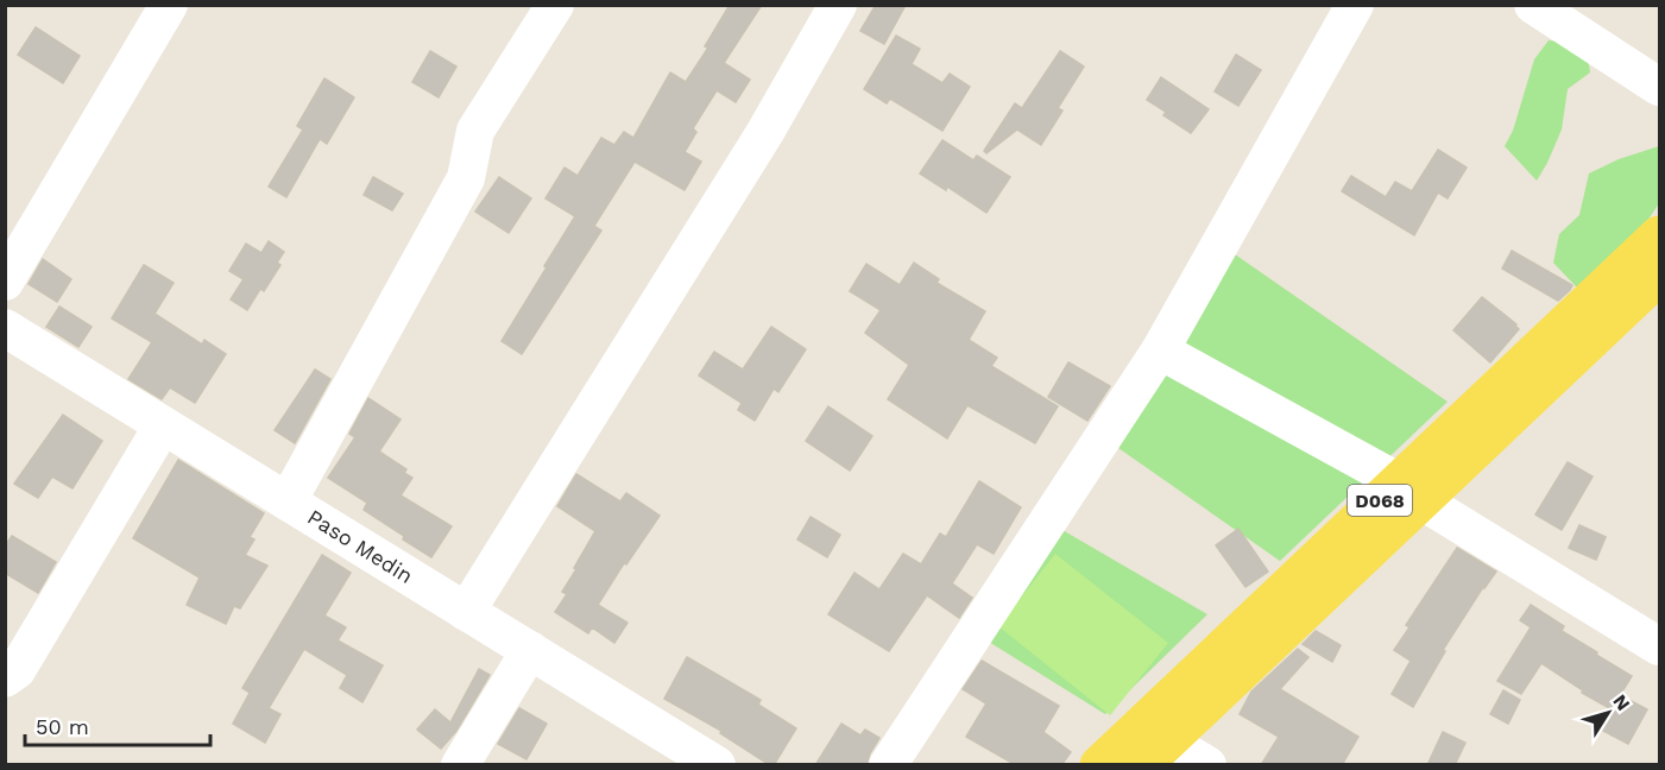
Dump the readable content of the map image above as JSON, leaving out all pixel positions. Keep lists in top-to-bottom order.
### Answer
{
  "streets": {
    "main road": ["D068"],
    "street": ["Paso Medin"]
  },
  "scale_bar": "50 m",
  "north": "top right"
}
